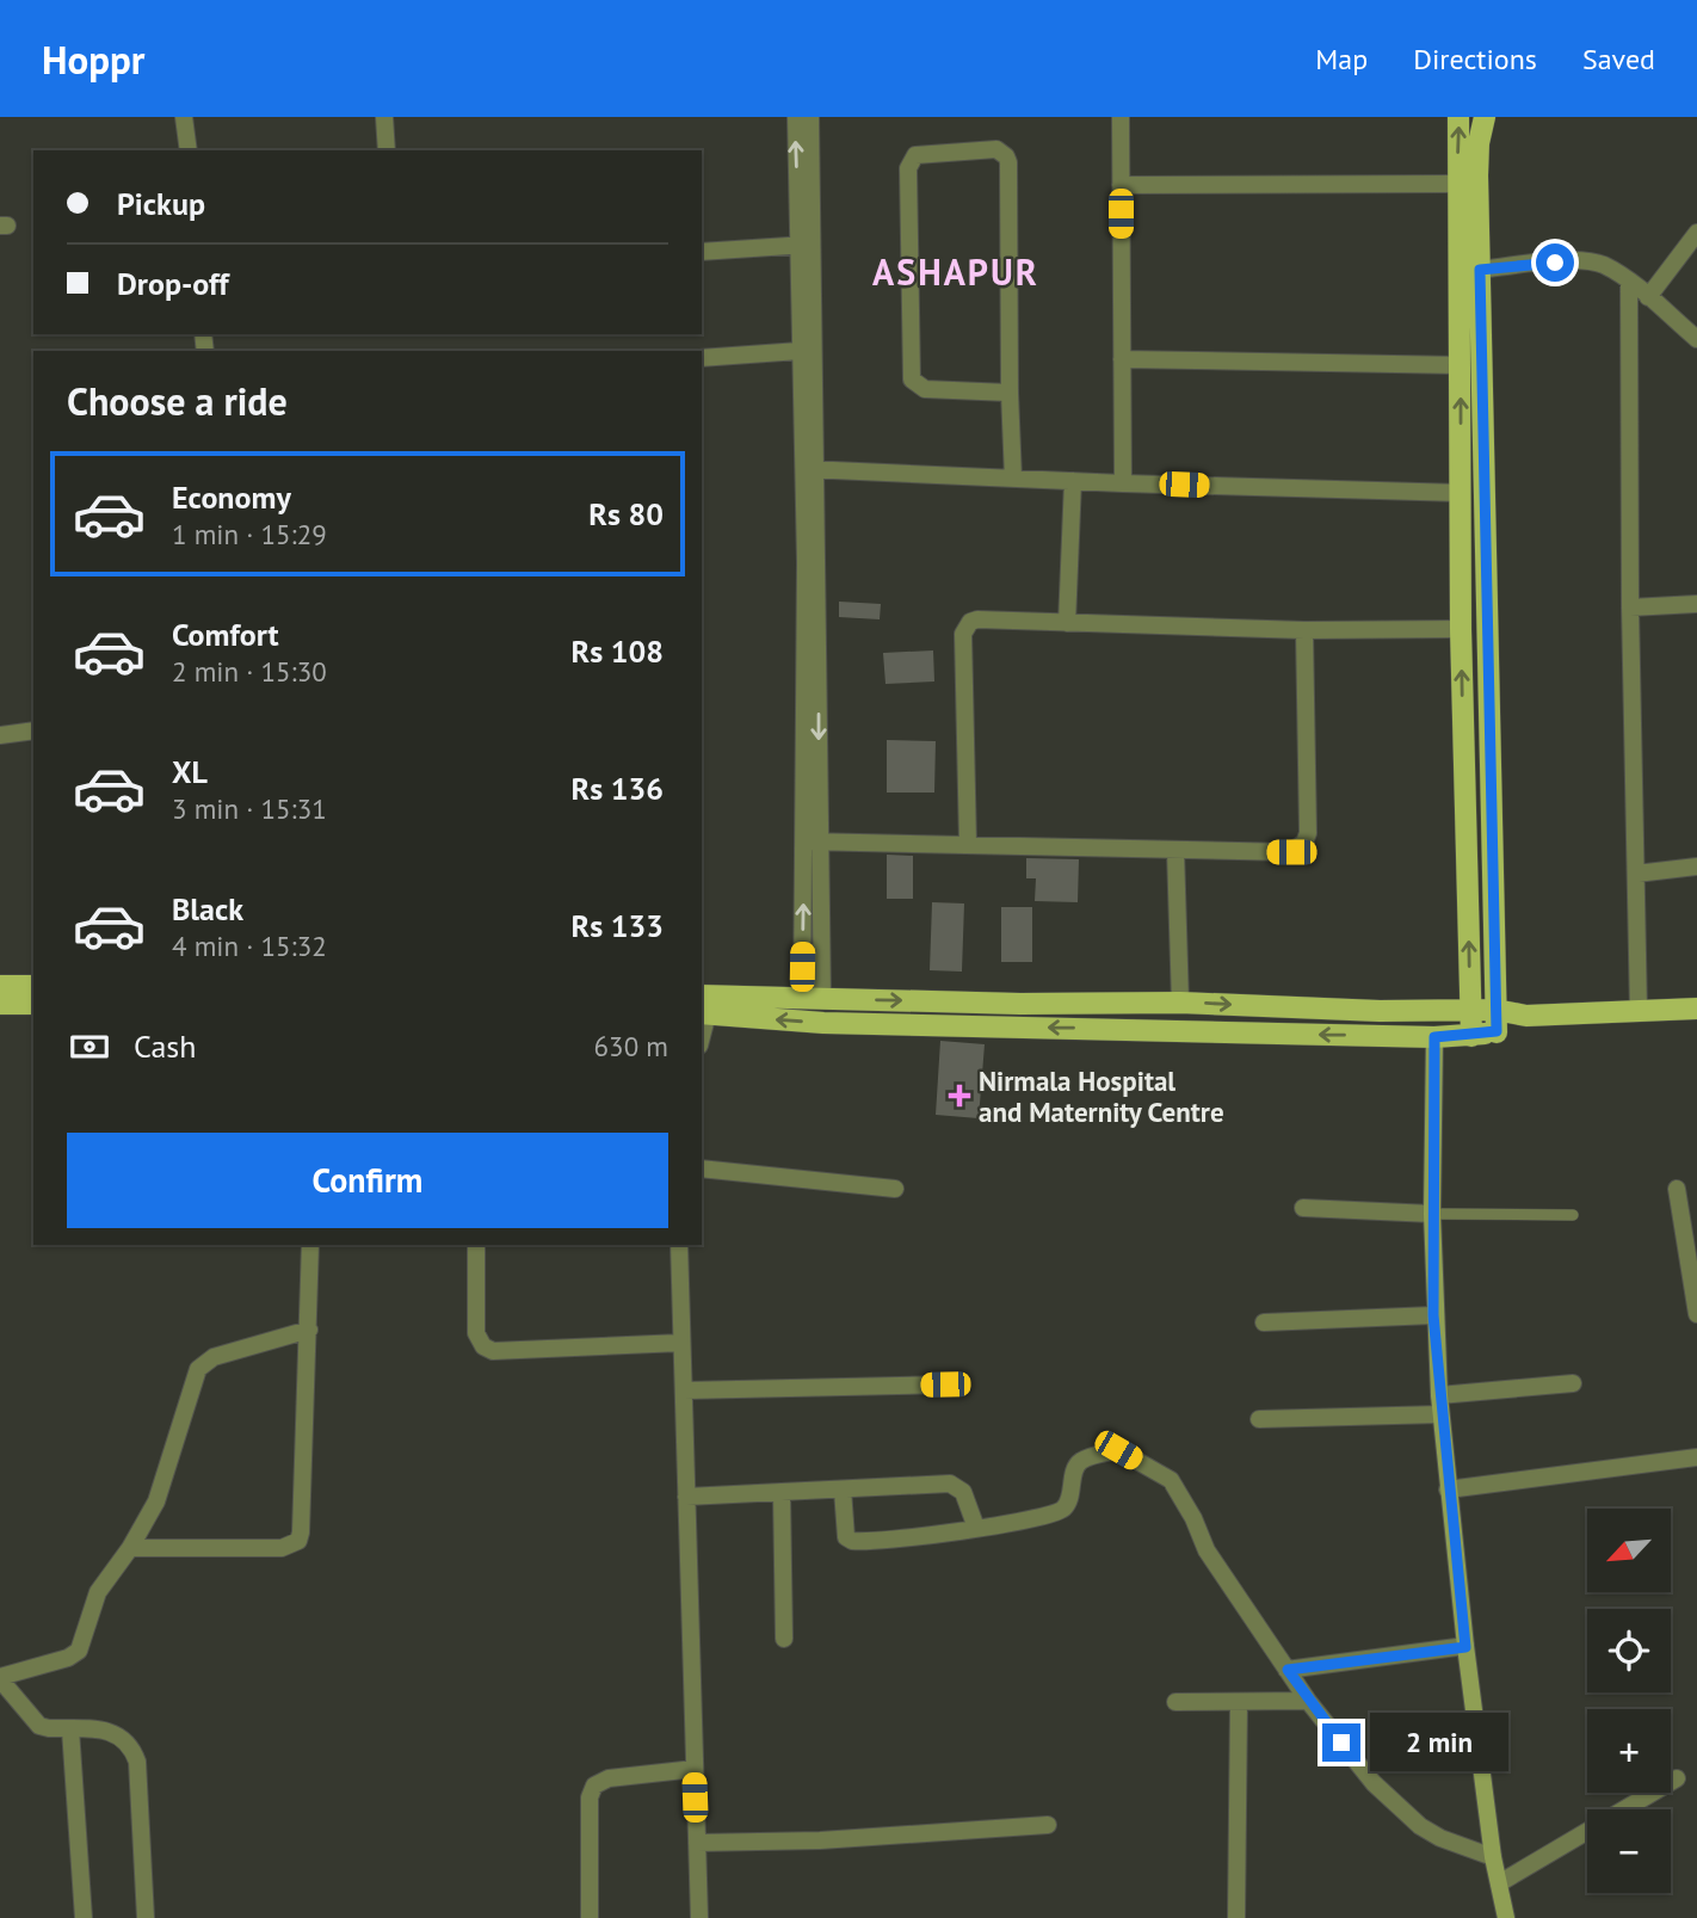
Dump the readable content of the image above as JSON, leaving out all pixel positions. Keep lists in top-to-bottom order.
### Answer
{
  "districts": ["ASHAPUR"],
  "places": {
    "health": ["Nirmala Hospital and Maternity Centre"]
  },
  "north": "bottom left",
  "page": {
    "header": "Hoppr",
    "nav": ["Map", "Directions", "Saved"],
    "banner": ["Pickup", "Drop-off"],
    "heading": "Choose a ride",
    "list": [
      {
        "name": "Economy",
        "note": "1 min · 15:29",
        "value": "Rs 80"
      },
      {
        "name": "Comfort",
        "note": "2 min · 15:30",
        "value": "Rs 108"
      },
      {
        "name": "XL",
        "note": "3 min · 15:31",
        "value": "Rs 136"
      },
      {
        "name": "Black",
        "note": "4 min · 15:32",
        "value": "Rs 133"
      }
    ],
    "pay": ["Cash", "630 m"],
    "buttons": "Confirm",
    "map_buttons": ["+", "−"],
    "bubble": "2 min"
  }
}
